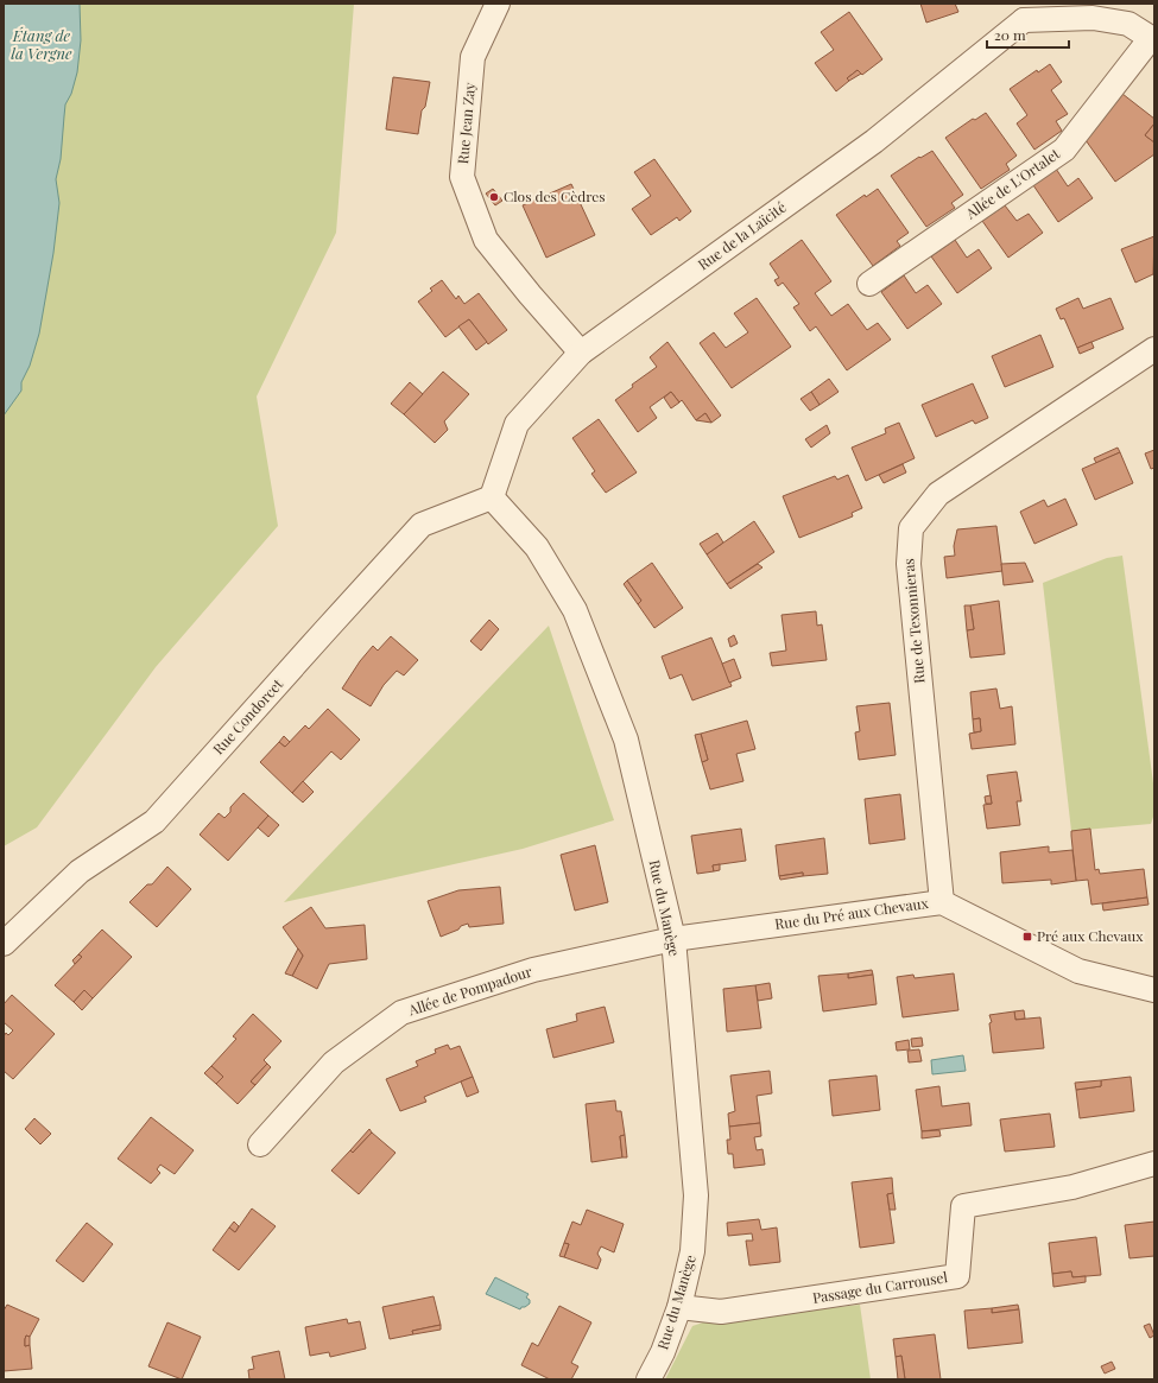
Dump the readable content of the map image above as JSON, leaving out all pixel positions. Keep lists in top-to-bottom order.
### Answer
{
  "streets": {
    "street": [
      "Rue Jean Zay",
      "Allée de L'Ortalet",
      "Rue de la Laïcité",
      "Rue de Texonnieras",
      "Rue Condorcet",
      "Rue du Manège",
      "Rue du Pré aux Chevaux",
      "Allée de Pompadour",
      "Passage du Carrousel"
    ]
  },
  "crossings": [
    ["Rue Jean Zay", "Rue de la Laïcité"],
    ["Rue de la Laïcité", "Rue Condorcet"],
    ["Rue de la Laïcité", "Rue du Manège"],
    ["Rue de Texonnieras", "Rue du Pré aux Chevaux"],
    ["Rue Condorcet", "Rue du Manège"],
    ["Rue du Manège", "Rue du Pré aux Chevaux"],
    ["Rue du Manège", "Allée de Pompadour"],
    ["Rue du Manège", "Passage du Carrousel"],
    ["Rue du Pré aux Chevaux", "Allée de Pompadour"]
  ],
  "water": ["Étang de la Vergne"],
  "places": {
    "other": ["Clos des Cèdres"],
    "transit": ["Pré aux Chevaux"]
  },
  "scale_bar": "20 m"
}
